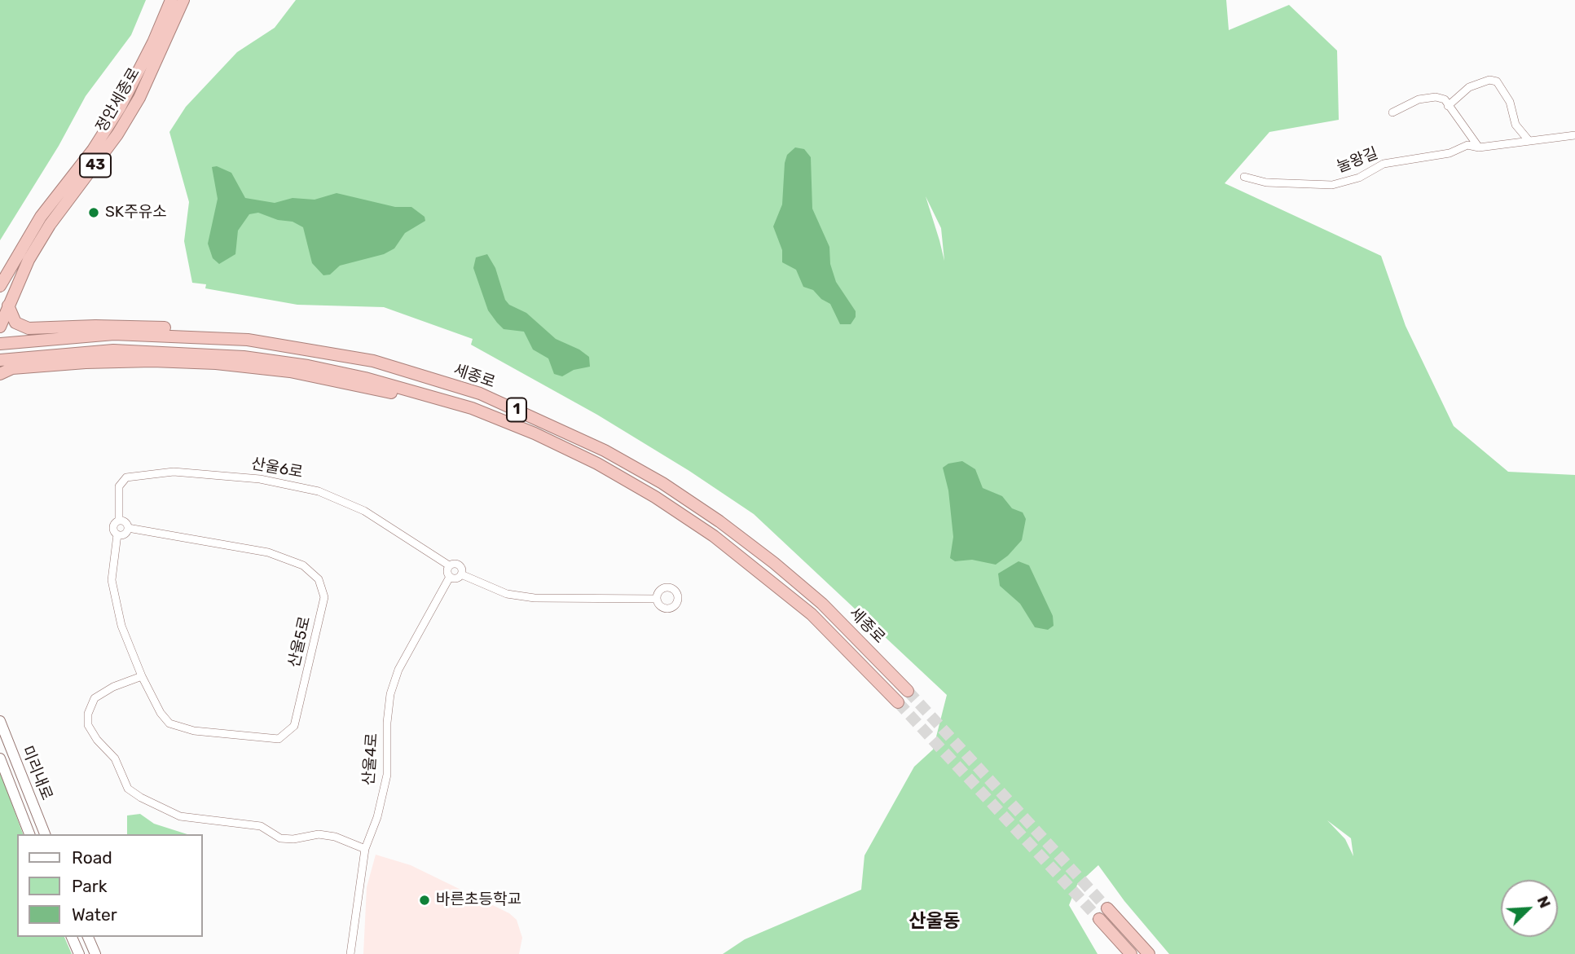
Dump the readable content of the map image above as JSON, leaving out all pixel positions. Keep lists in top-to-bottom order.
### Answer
{
  "streets": {
    "highway": [
      "정안세종로",
      "43",
      "세종로",
      "1"
    ],
    "main road": ["미리내로"],
    "street": [
      "눌왕길",
      "산울6로",
      "산울5로",
      "산울4로"
    ]
  },
  "crossings": [
    ["산울6로", "산울5로"],
    ["산울6로", "산울4로"]
  ],
  "districts": ["산울동"],
  "places": ["SK주유소", "바른초등학교"],
  "legend": ["Road", "Park", "Water"],
  "north": "top right"
}
